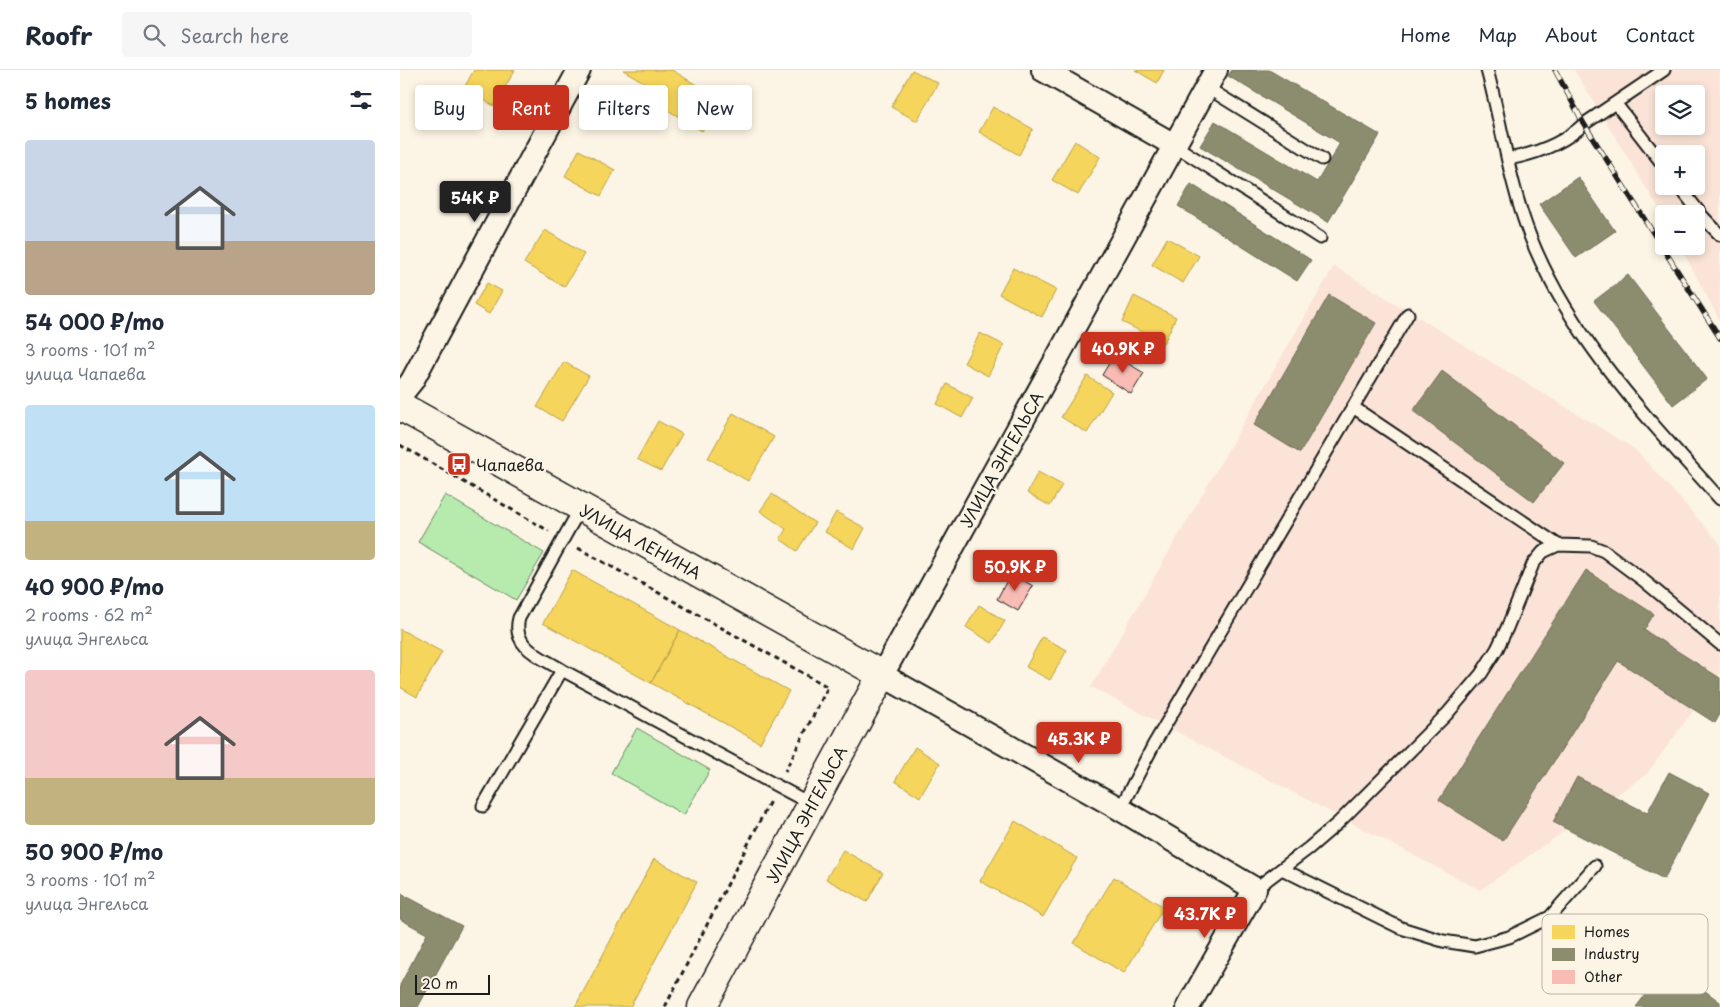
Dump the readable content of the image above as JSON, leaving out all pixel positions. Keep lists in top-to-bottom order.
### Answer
{
  "streets": {
    "main road": ["УЛИЦА ЭНГЕЛЬСА", "УЛИЦА ЛЕНИНА"]
  },
  "crossings": [
    ["УЛИЦА ЭНГЕЛЬСА", "УЛИЦА ЛЕНИНА"]
  ],
  "places": {
    "bus stop": ["Чапаева"]
  },
  "legend": ["Homes", "Industry", "Other"],
  "scale_bar": "20 m",
  "page": {
    "header": "Roofr",
    "search": "Search here",
    "nav": [
      "Home",
      "Map",
      "About",
      "Contact"
    ],
    "heading": "5 homes",
    "map_buttons": ["+", "−"],
    "chip": [
      "Buy",
      "Rent",
      "Filters",
      "New"
    ],
    "list": [
      {
        "name": "54 000 ₽/mo",
        "note": "3 rooms · 101 m² · улица Чапаева"
      },
      {
        "name": "40 900 ₽/mo",
        "note": "2 rooms · 62 m² · улица Энгельса"
      },
      {
        "name": "50 900 ₽/mo",
        "note": "3 rooms · 101 m² · улица Энгельса"
      }
    ],
    "price": [
      "54K ₽",
      "40.9K ₽",
      "50.9K ₽",
      "45.3K ₽",
      "43.7K ₽"
    ],
    "scale": "20 m"
  }
}
